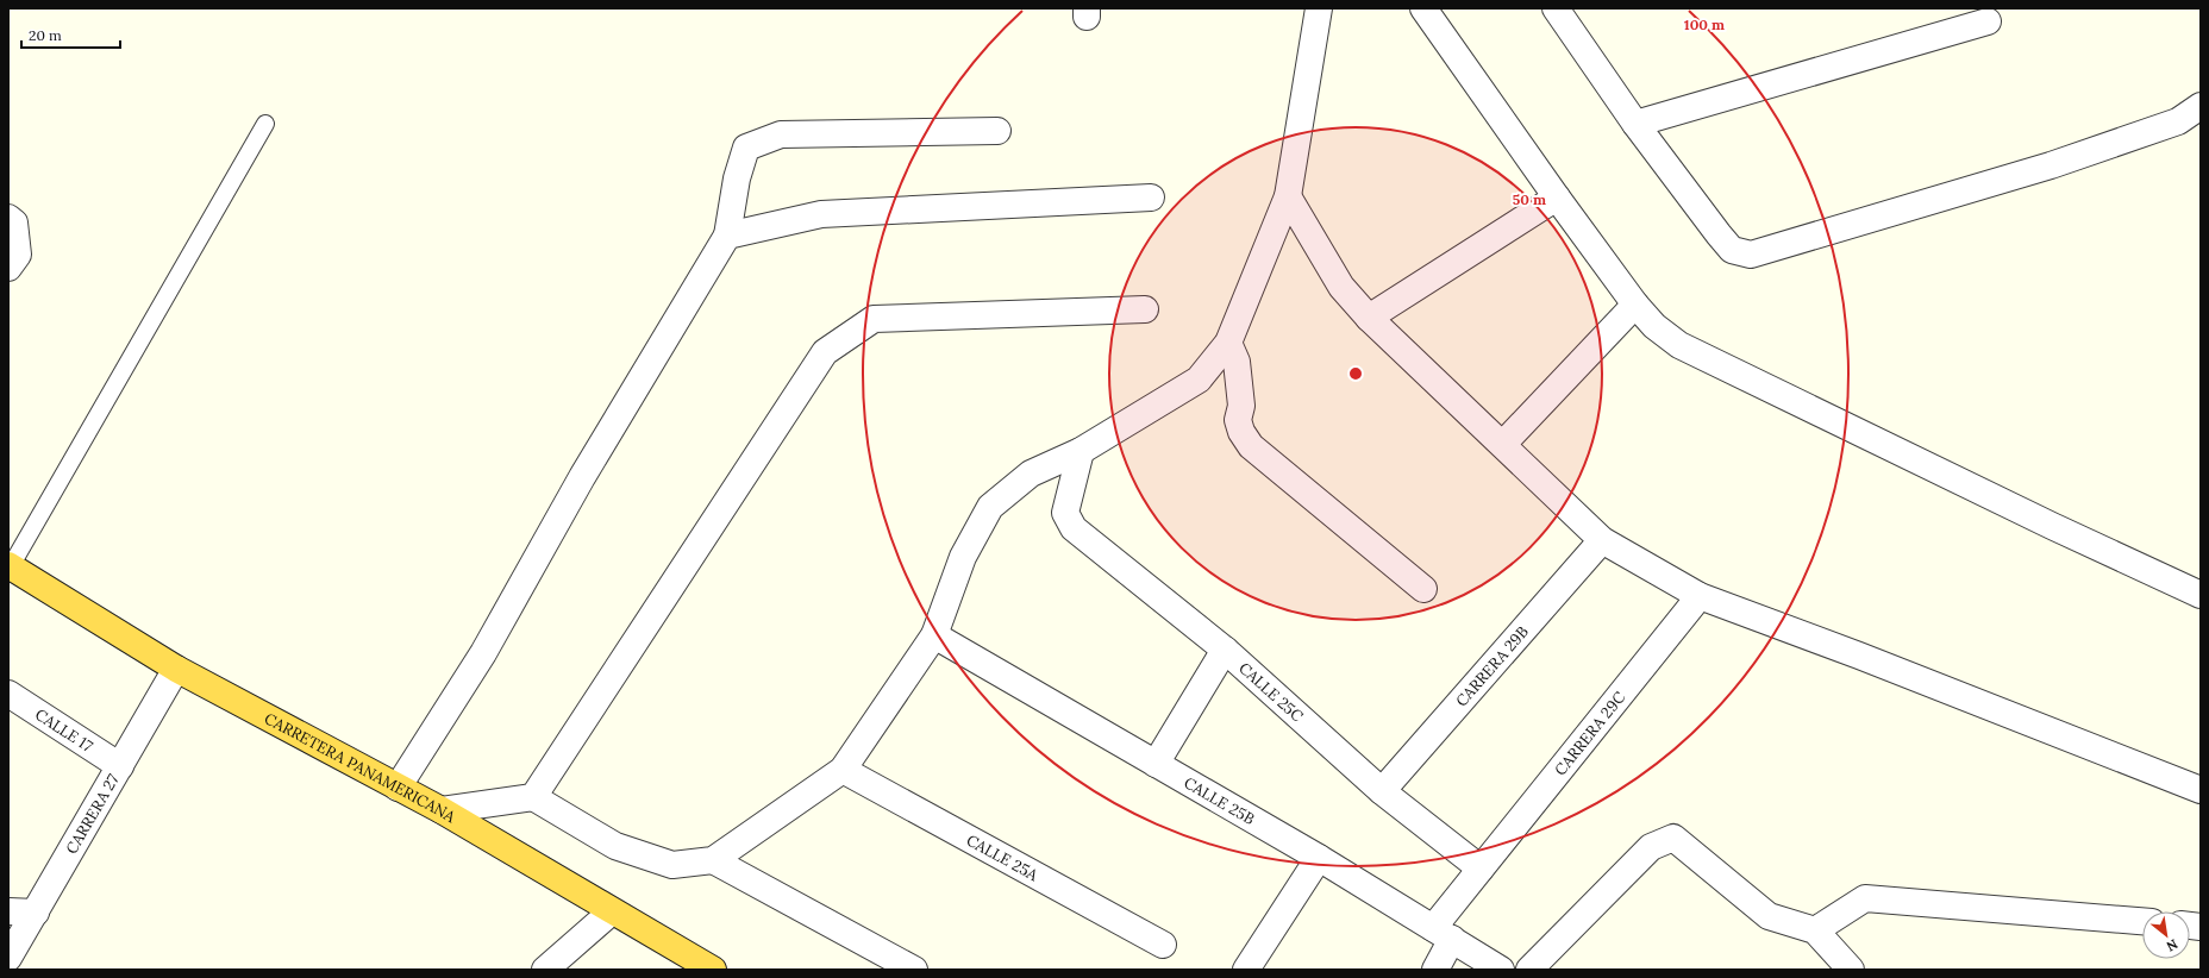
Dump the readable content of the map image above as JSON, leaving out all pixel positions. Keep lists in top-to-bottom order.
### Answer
{
  "streets": {
    "highway": ["CARRETERA PANAMERICANA"],
    "street": [
      "CARRERA 29B",
      "CALLE 25C",
      "CALLE 17",
      "CARRERA 29C",
      "CALLE 25B",
      "CARRERA 27",
      "CALLE 25A"
    ]
  },
  "crossings": [
    ["CARRERA 29B", "CALLE 25C"],
    ["CALLE 25C", "CARRERA 29C"],
    ["CALLE 17", "CARRERA 27"],
    ["CARRERA 29C", "CALLE 25B"],
    ["CARRETERA PANAMERICANA", "CARRERA 27"]
  ],
  "scale_bar": "20 m",
  "north": "bottom right",
  "rings": ["100 m", "50 m"]
}
